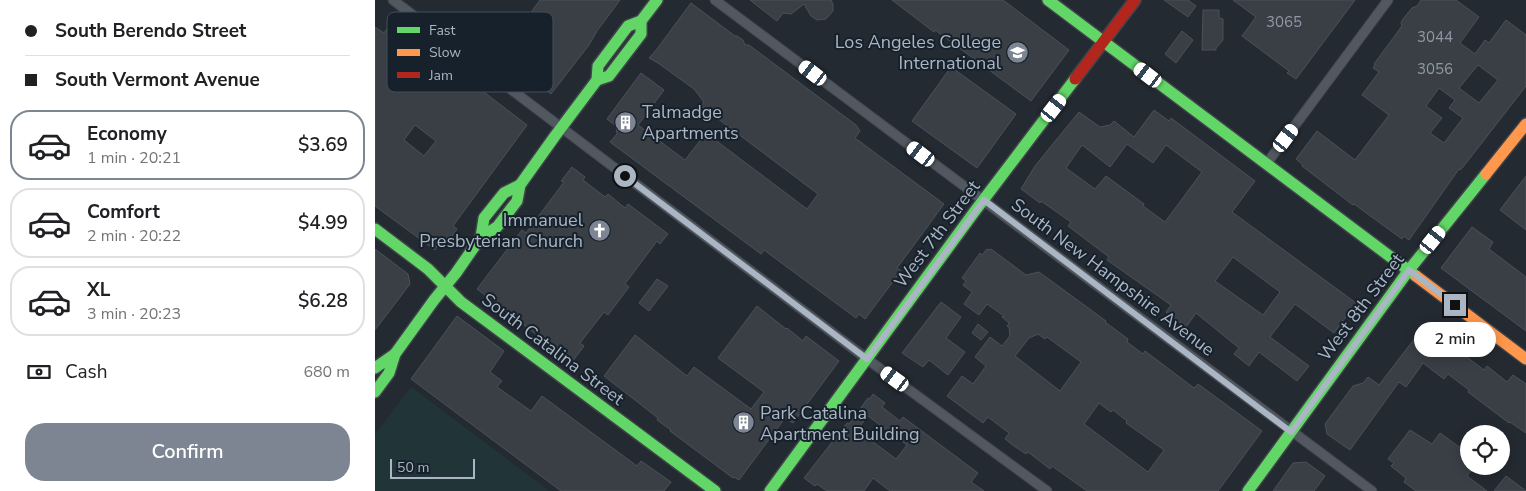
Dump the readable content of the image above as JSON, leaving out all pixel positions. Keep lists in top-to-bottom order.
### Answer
{
  "streets": {
    "main road": ["West 7th Street", "West 8th Street", "South Catalina Street"],
    "street": ["South New Hampshire Avenue"]
  },
  "crossings": [
    ["West 7th Street", "South New Hampshire Avenue"],
    ["South New Hampshire Avenue", "West 8th Street"]
  ],
  "places": {
    "school or university": ["Los Angeles College International"],
    "building": ["Talmadge Apartments", "Park Catalina Apartment Building"],
    "church": ["Immanuel Presbyterian Church"]
  },
  "house_numbers": ["3065", "3044", "3056"],
  "legend": ["Fast", "Slow", "Jam"],
  "scale_bar": "50 m",
  "page": {
    "banner": ["South Berendo Street", "South Vermont Avenue"],
    "list": [
      {
        "name": "Economy",
        "note": "1 min · 20:21",
        "value": "$3.69"
      },
      {
        "name": "Comfort",
        "note": "2 min · 20:22",
        "value": "$4.99"
      },
      {
        "name": "XL",
        "note": "3 min · 20:23",
        "value": "$6.28"
      }
    ],
    "bubble": "2 min",
    "pay": ["Cash", "680 m"],
    "buttons": "Confirm",
    "scale": "50 m"
  }
}
